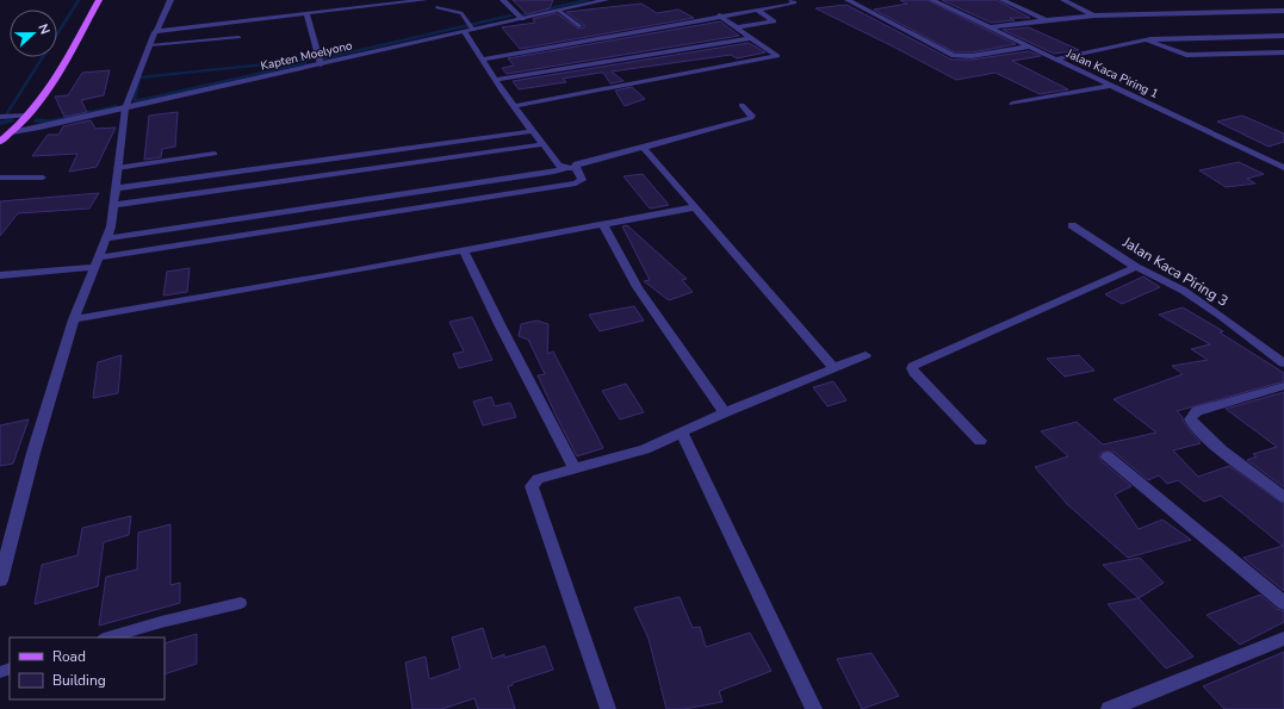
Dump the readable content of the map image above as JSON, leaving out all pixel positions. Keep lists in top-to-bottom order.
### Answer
{
  "streets": {
    "street": ["Kapten Moelyono", "Jalan Kaca Piring 1", "Jalan Kaca Piring 3"]
  },
  "legend": ["Road", "Building"],
  "north": "right"
}
